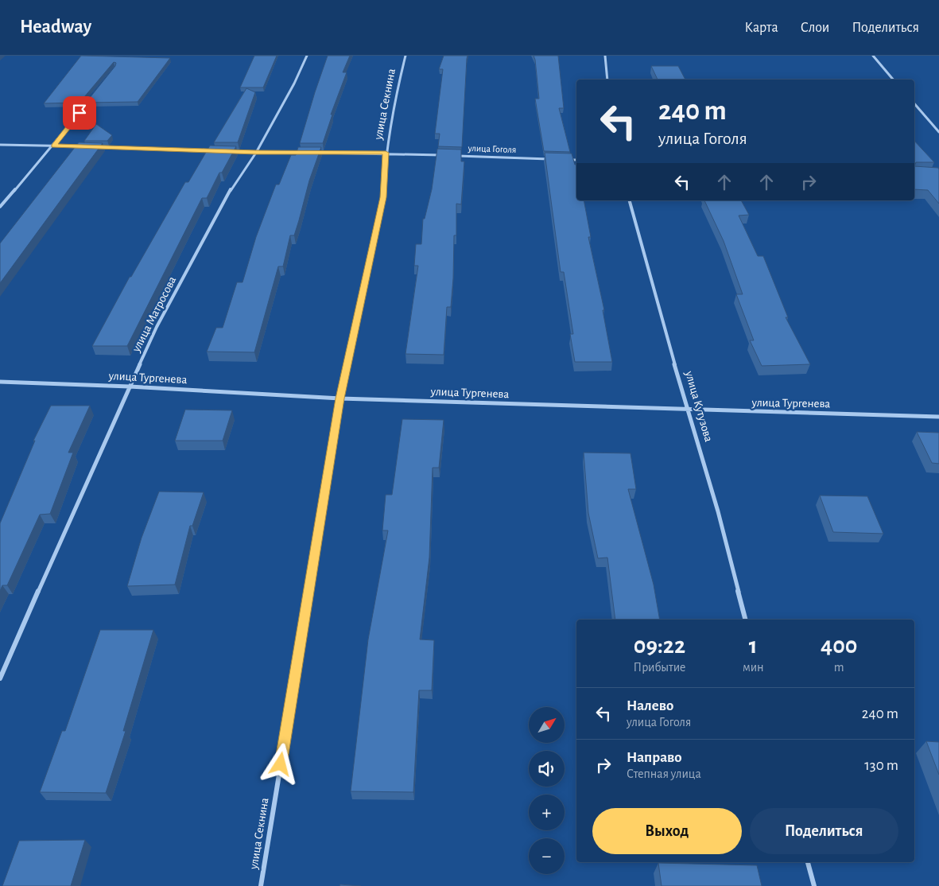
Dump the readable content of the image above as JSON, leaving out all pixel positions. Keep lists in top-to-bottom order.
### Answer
{
  "streets": {
    "street": [
      "улица Секнина",
      "улица Гоголя",
      "улица Матросова",
      "улица Тургенева",
      "улица Кутузова"
    ]
  },
  "crossings": [
    ["улица Секнина", "улица Тургенева"],
    ["улица Матросова", "улица Тургенева"],
    ["улица Тургенева", "улица Кутузова"]
  ],
  "north": "top right",
  "page": {
    "header": "Headway",
    "nav": ["Карта", "Слои", "Поделиться"],
    "turn": ["240 m", "улица Гоголя"],
    "eta": [
      "09:22",
      "Прибытие",
      "1",
      "мин",
      "400",
      "m"
    ],
    "list": [
      {
        "name": "Налево",
        "note": "улица Гоголя",
        "value": "240 m"
      },
      {
        "name": "Направо",
        "note": "Степная улица",
        "value": "130 m"
      }
    ],
    "map_buttons": ["+", "−"],
    "buttons": ["Выход", "Поделиться"]
  }
}
